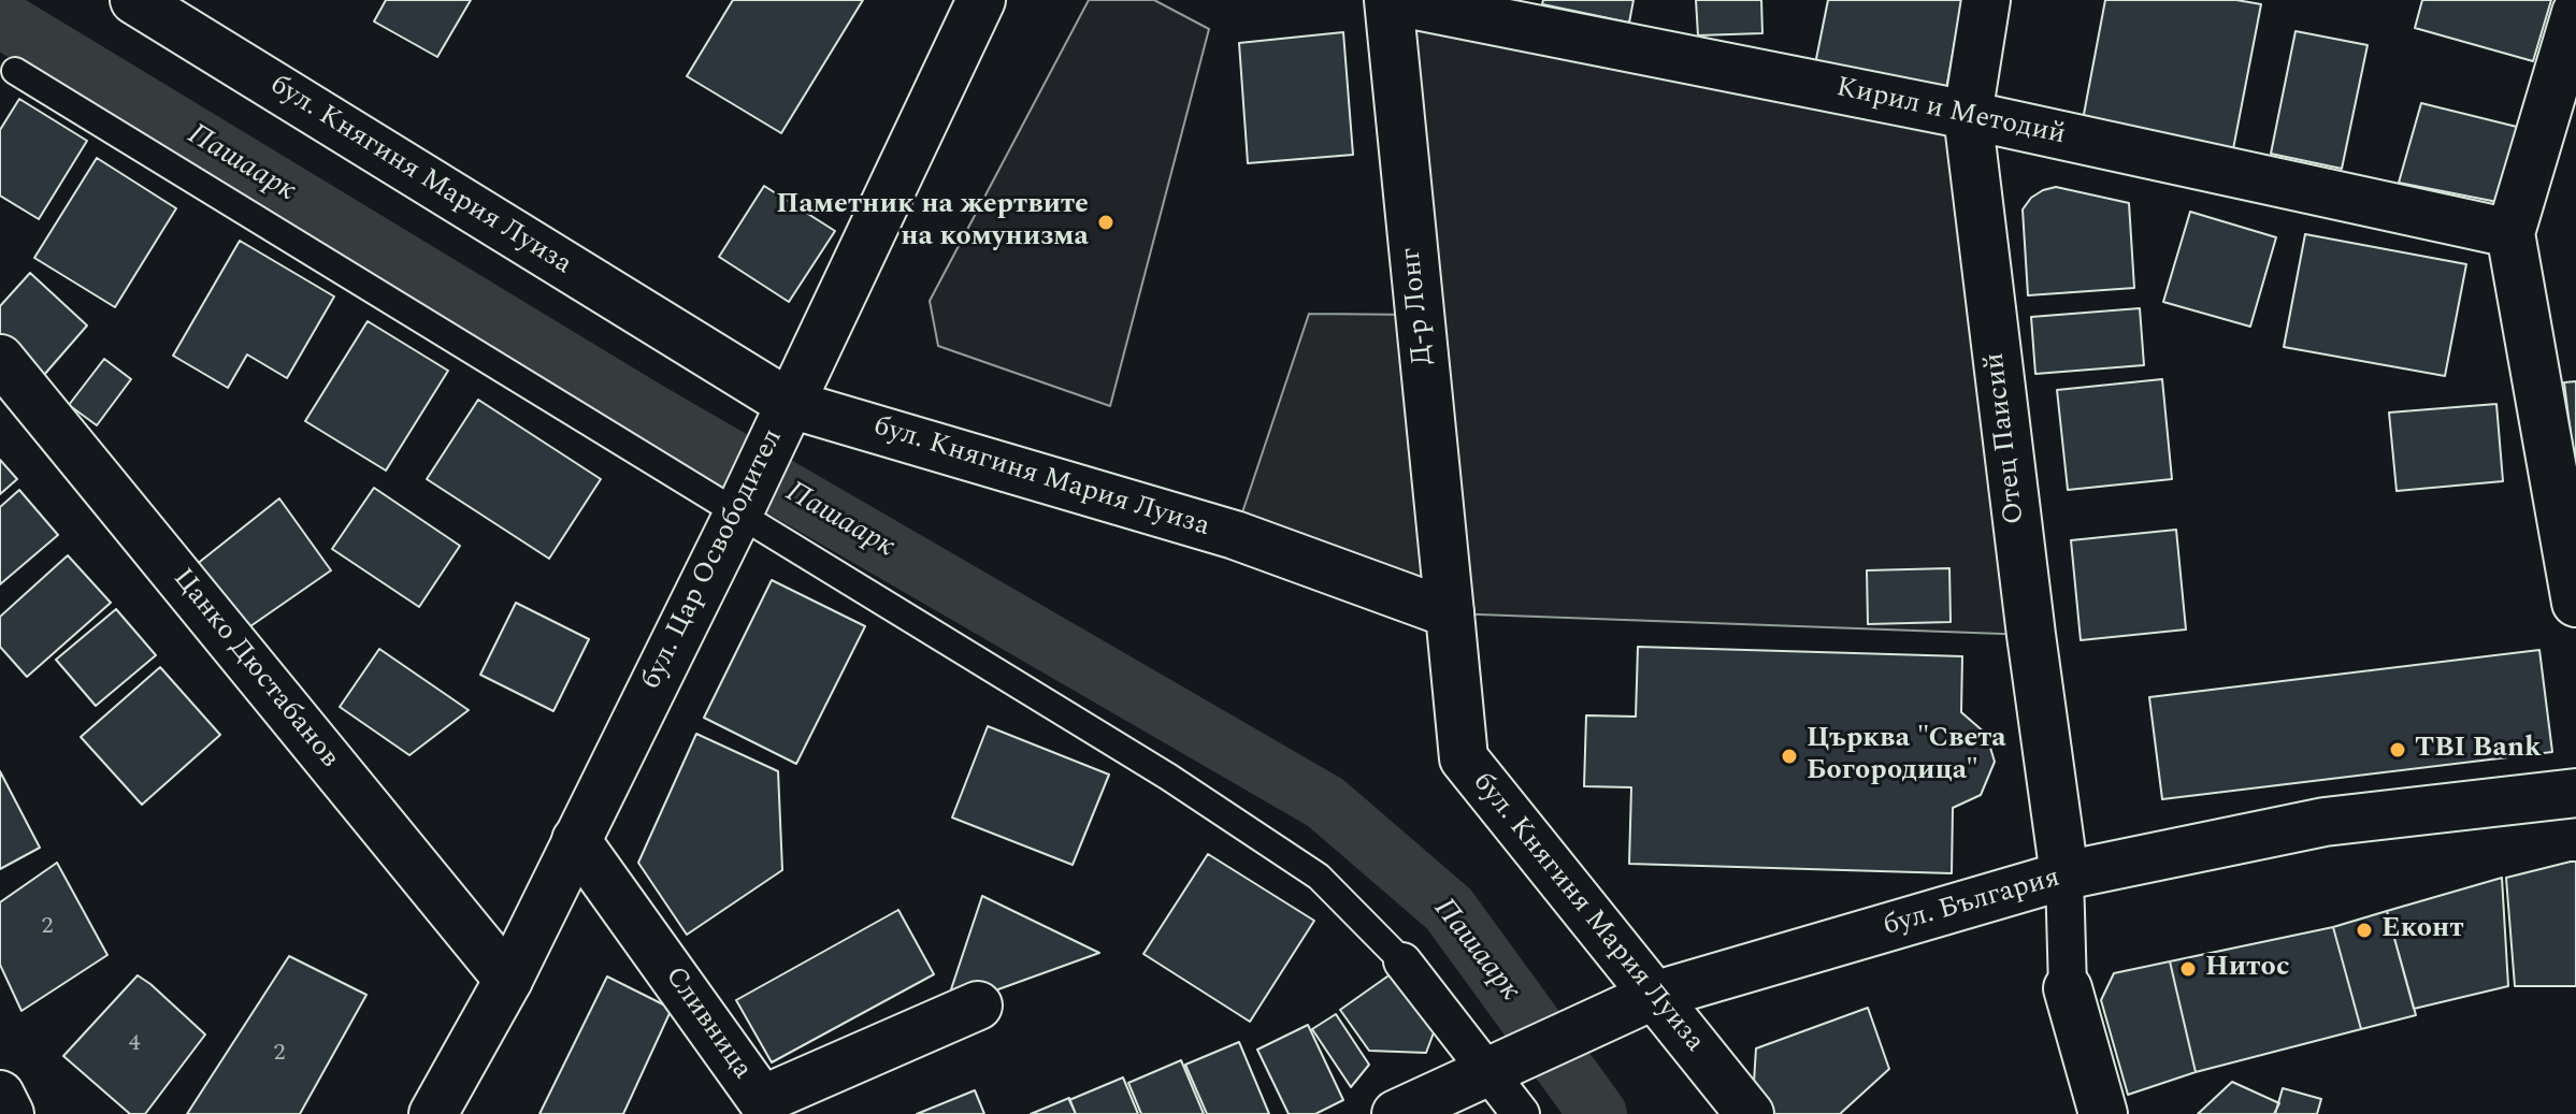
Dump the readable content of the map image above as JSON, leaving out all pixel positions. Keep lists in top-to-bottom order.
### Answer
{
  "streets": {
    "street": [
      "Кирил и Методий",
      "бул. Княгиня Мария Луиза",
      "Д-р Лонг",
      "Отец Паисий",
      "бул. Цар Освободител",
      "Цанко Дюстабанов",
      "бул. България",
      "Сливница"
    ]
  },
  "crossings": [
    ["Кирил и Методий", "Д-р Лонг"],
    ["Кирил и Методий", "Отец Паисий"],
    ["бул. Княгиня Мария Луиза", "Д-р Лонг"],
    ["бул. Княгиня Мария Луиза", "бул. Цар Освободител"],
    ["бул. Княгиня Мария Луиза", "бул. България"],
    ["Отец Паисий", "бул. България"],
    ["бул. Цар Освободител", "Цанко Дюстабанов"],
    ["бул. Цар Освободител", "Сливница"]
  ],
  "water": ["Пашаарк"],
  "places": [
    "Паметник на жертвите на комунизма",
    "TBI Bank",
    "Църква \"Света Богородица\"",
    "Еконт",
    "Нитос"
  ],
  "house_numbers": ["2", "4", "2"]
}
